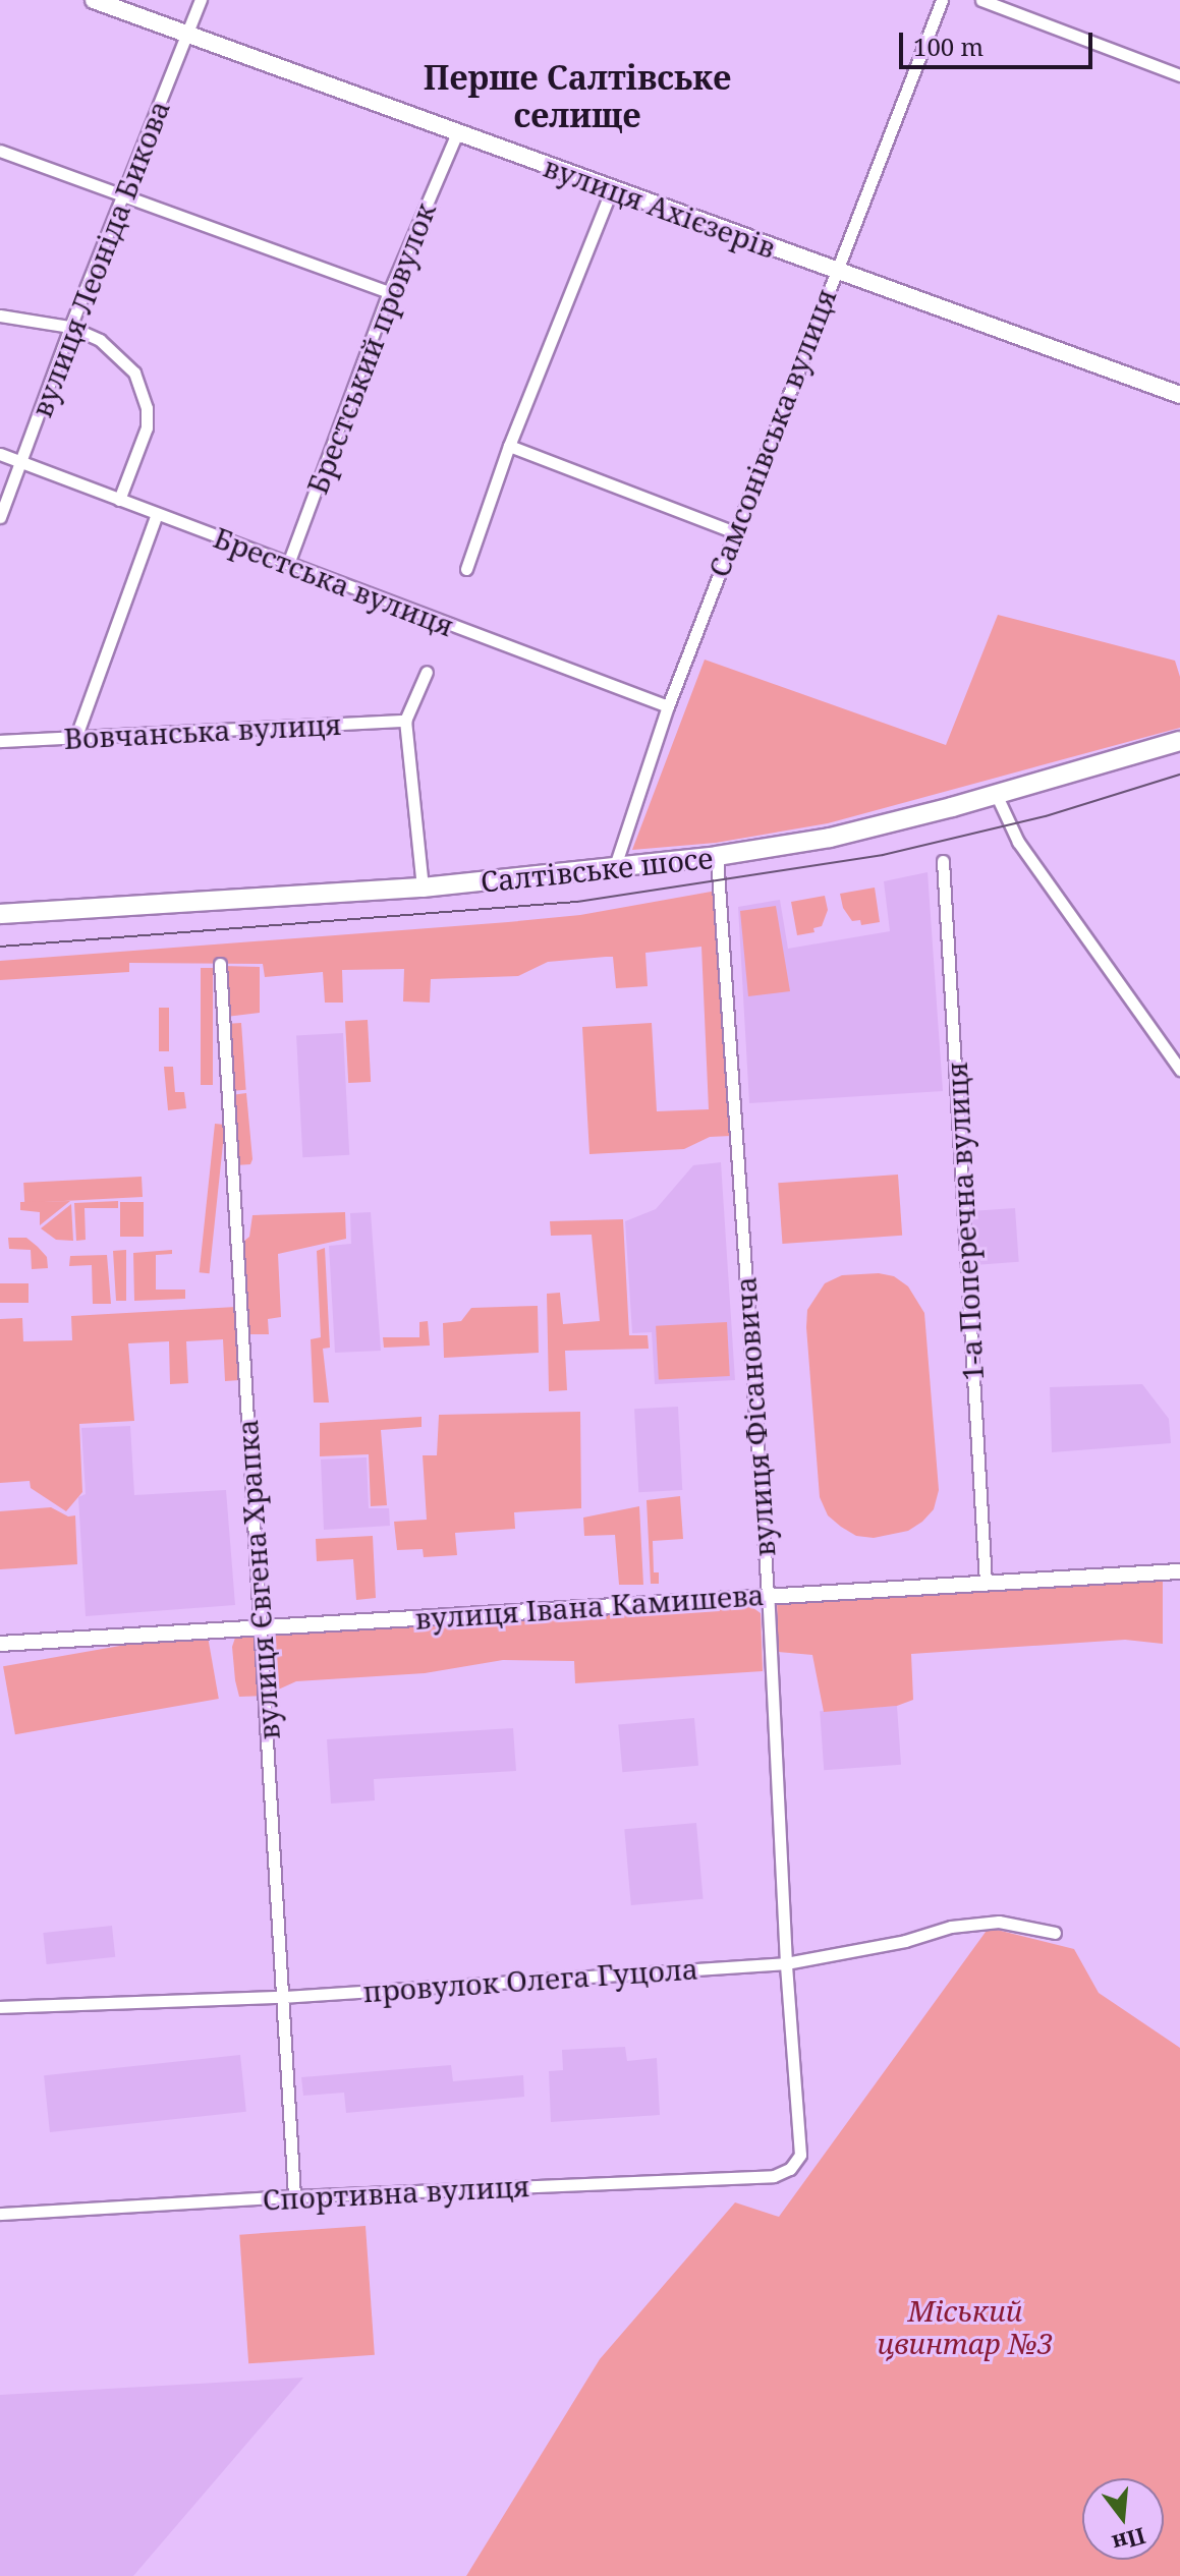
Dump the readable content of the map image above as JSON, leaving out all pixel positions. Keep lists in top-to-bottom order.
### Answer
{
  "streets": {
    "main road": ["вулиця Ахієзерів", "Салтівське шосе"],
    "street": [
      "вулиця Леоніда Бикова",
      "Брестський провулок",
      "Самсонівська вулиця",
      "Брестська вулиця",
      "Вовчанська вулиця",
      "1-а Поперечна вулиця",
      "вулиця Фісановича",
      "вулиця Євгена Храпка",
      "вулиця Івана Камишева",
      "провулок Олега Гуцола",
      "Спортивна вулиця"
    ]
  },
  "crossings": [
    ["вулиця Ахієзерів", "вулиця Леоніда Бикова"],
    ["вулиця Ахієзерів", "Брестський провулок"],
    ["вулиця Ахієзерів", "Самсонівська вулиця"],
    ["вулиця Леоніда Бикова", "Брестська вулиця"],
    ["Брестський провулок", "Брестська вулиця"],
    ["Самсонівська вулиця", "Брестська вулиця"],
    ["Самсонівська вулиця", "Салтівське шосе"],
    ["Салтівське шосе", "вулиця Фісановича"],
    ["1-а Поперечна вулиця", "вулиця Івана Камишева"],
    ["вулиця Фісановича", "вулиця Івана Камишева"],
    ["вулиця Фісановича", "провулок Олега Гуцола"],
    ["вулиця Фісановича", "Спортивна вулиця"],
    ["вулиця Євгена Храпка", "вулиця Івана Камишева"],
    ["вулиця Євгена Храпка", "провулок Олега Гуцола"],
    ["вулиця Євгена Храпка", "Спортивна вулиця"]
  ],
  "districts": ["Перше Салтівське селище"],
  "parks": ["Міський цвинтар №3"],
  "scale_bar": "100 m",
  "north": "bottom"
}
